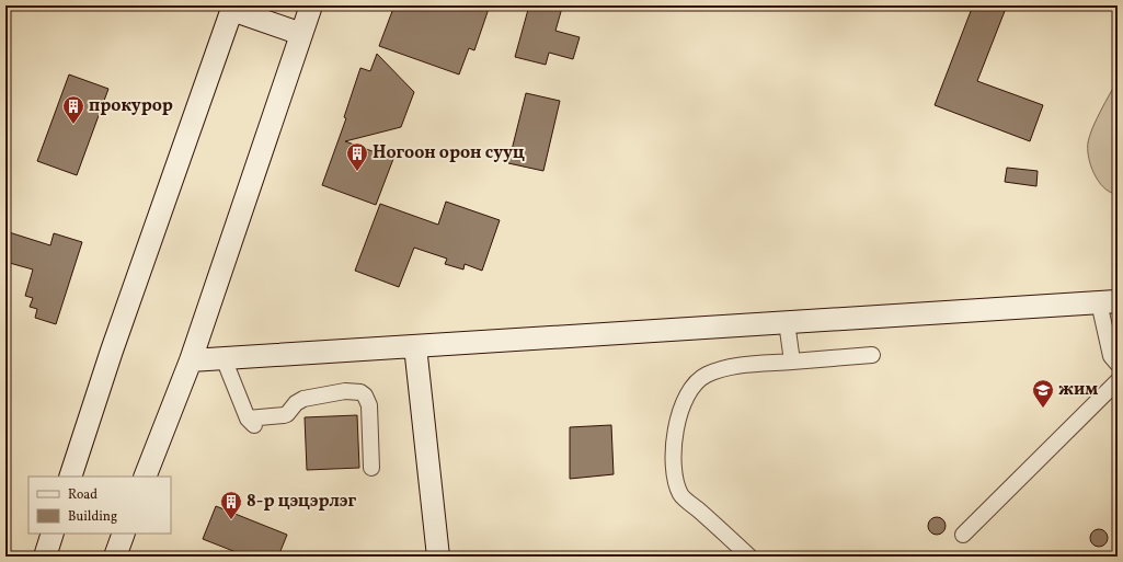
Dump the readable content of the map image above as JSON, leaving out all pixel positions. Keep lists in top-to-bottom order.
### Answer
{
  "places": {
    "building": ["прокурор", "Ногоон орон сууц", "8-р цэцэрлэг"],
    "school or university": ["жим"]
  },
  "legend": ["Road", "Building"]
}
